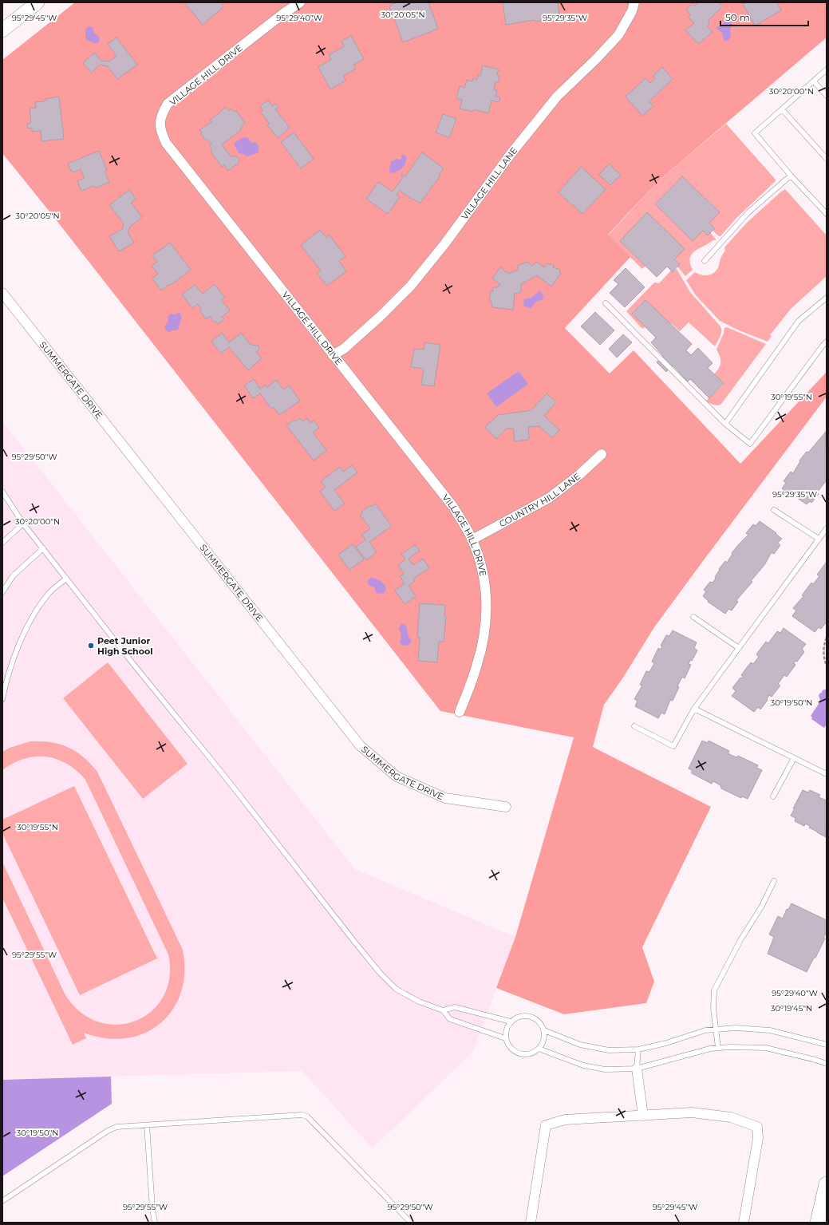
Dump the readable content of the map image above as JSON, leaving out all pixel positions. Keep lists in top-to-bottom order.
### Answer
{
  "streets": {
    "street": [
      "VILLAGE HILL DRIVE",
      "VILLAGE HILL LANE",
      "SUMMERGATE DRIVE",
      "COUNTRY HILL LANE"
    ]
  },
  "crossings": [
    ["VILLAGE HILL DRIVE", "VILLAGE HILL LANE"],
    ["VILLAGE HILL DRIVE", "COUNTRY HILL LANE"]
  ],
  "places": ["Peet Junior High School"],
  "scale_bar": "50 m",
  "coordinates": [
    "30°20'05\"N",
    "95°29'45\"W",
    "95°29'40\"W",
    "95°29'35\"W",
    "30°20'00\"N",
    "30°19'55\"N",
    "95°29'50\"W",
    "30°19'50\"N",
    "95°29'55\"W",
    "30°19'45\"N"
  ]
}
